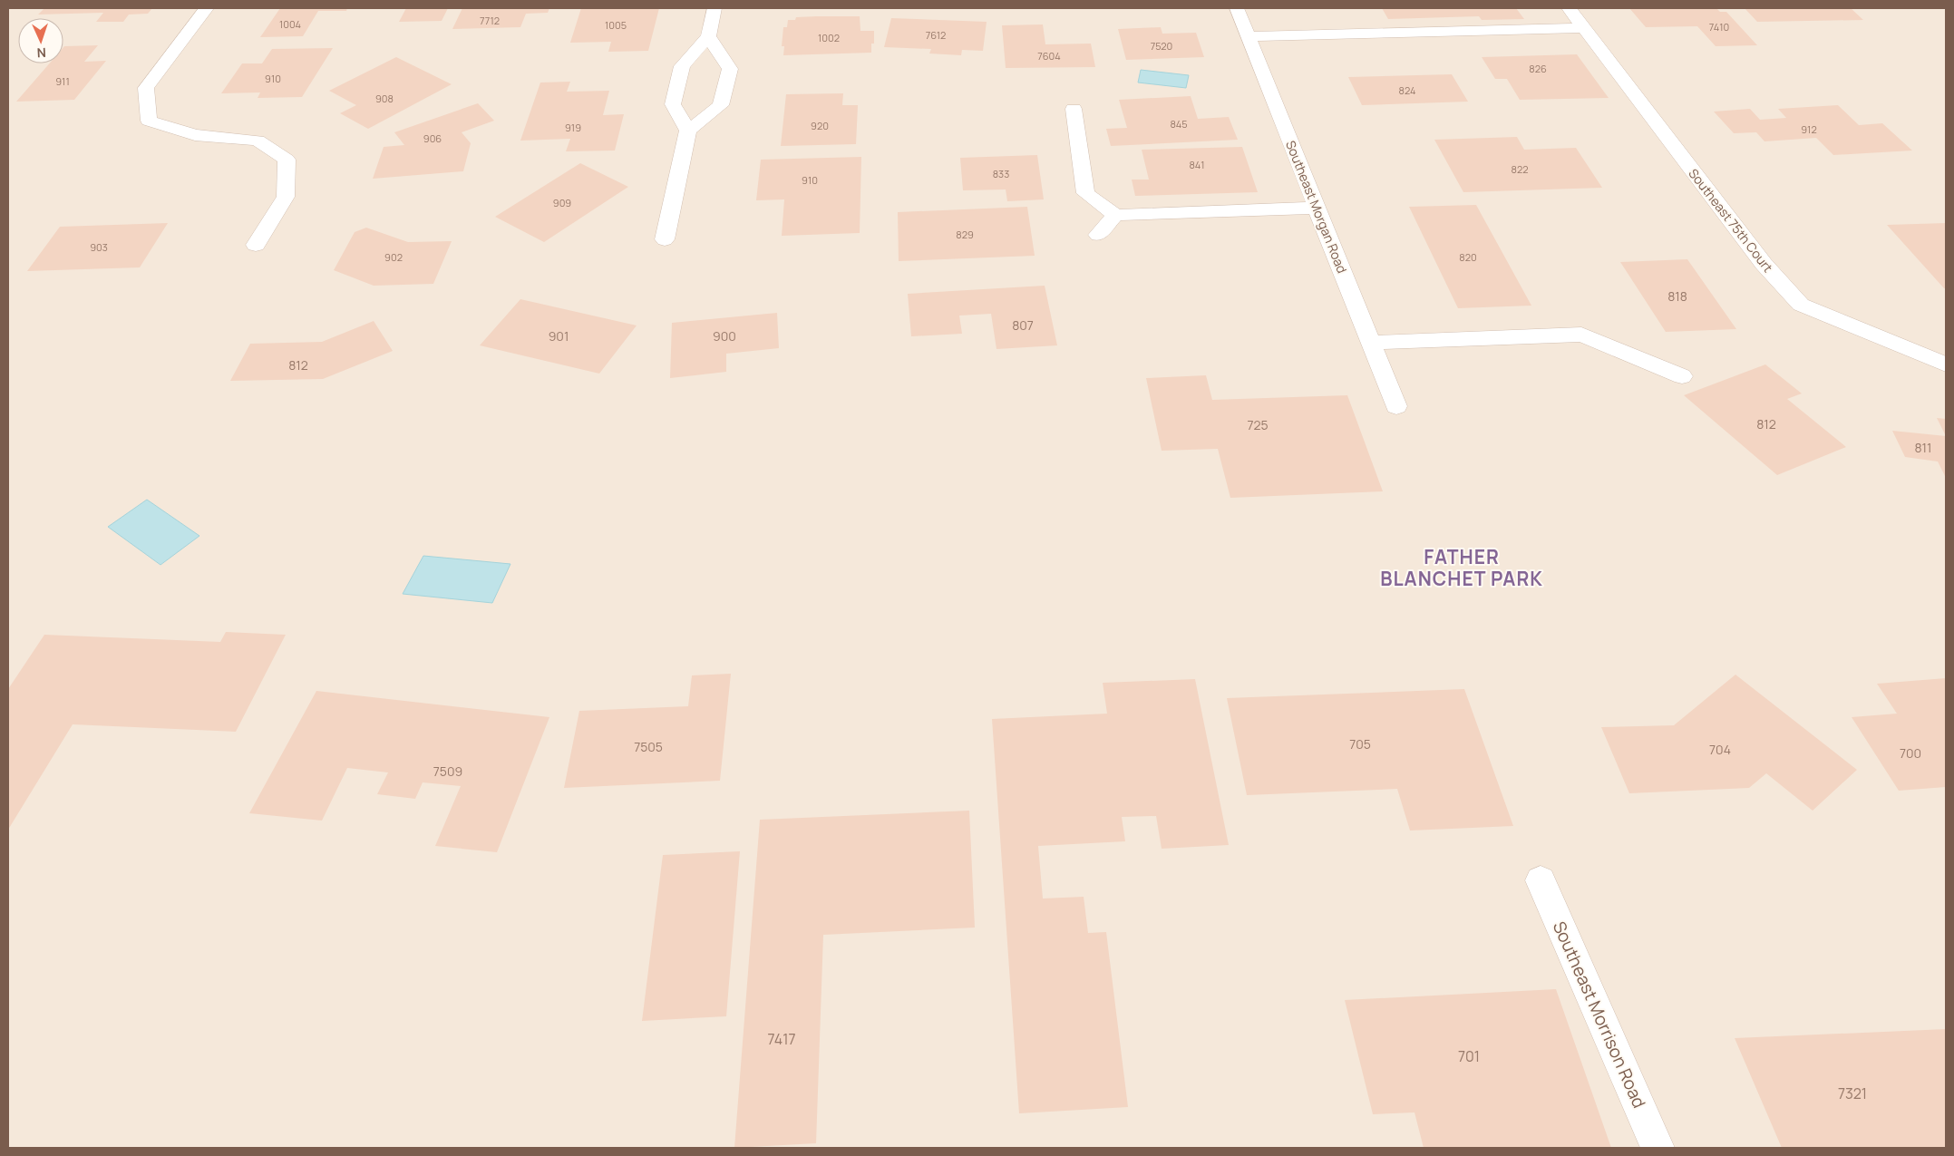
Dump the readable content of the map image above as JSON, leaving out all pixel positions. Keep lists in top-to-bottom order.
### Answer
{
  "streets": {
    "street": ["Southeast Morgan Road", "Southeast 75th Court", "Southeast Morrison Road"]
  },
  "districts": ["FATHER BLANCHET PARK"],
  "house_numbers": [
    "7712",
    "1004",
    "1005",
    "7410",
    "7612",
    "1002",
    "7520",
    "7604",
    "826",
    "910",
    "911",
    "824",
    "908",
    "845",
    "920",
    "919",
    "912",
    "906",
    "841",
    "822",
    "833",
    "910",
    "909",
    "829",
    "903",
    "902",
    "820",
    "818",
    "807",
    "901",
    "900",
    "812",
    "812",
    "725",
    "811",
    "705",
    "7505",
    "704",
    "700",
    "7509",
    "7417",
    "701",
    "7321"
  ],
  "north": "bottom"
}
